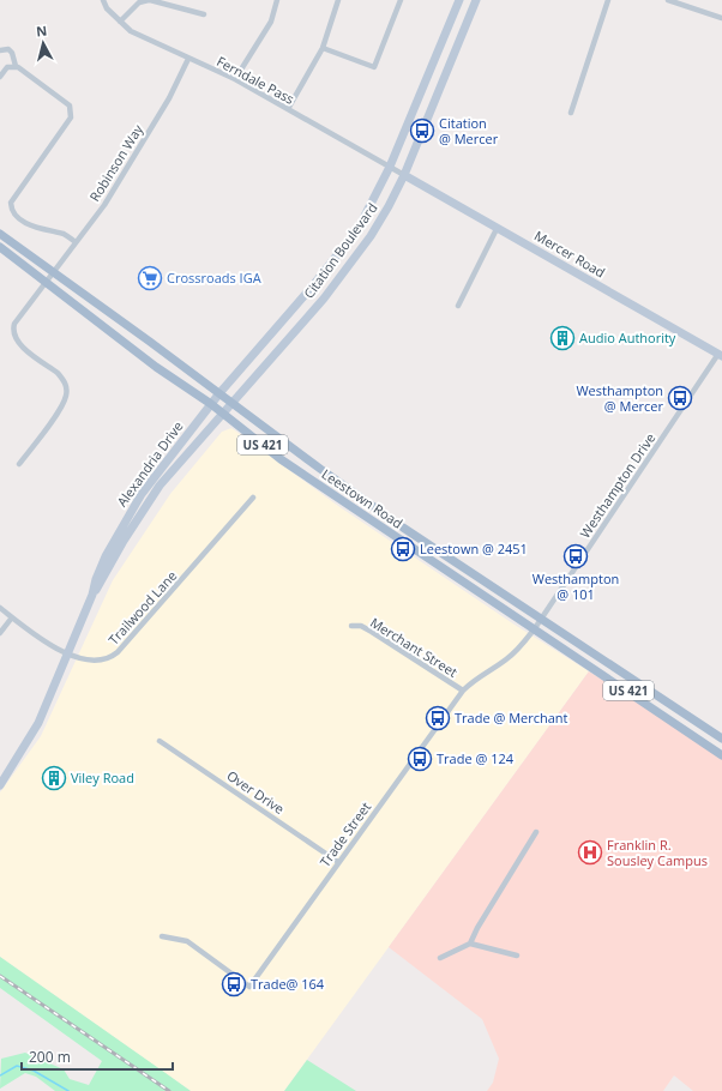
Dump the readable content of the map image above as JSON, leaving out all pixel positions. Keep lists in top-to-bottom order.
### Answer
{
  "streets": {
    "main road": ["US 421", "Leestown Road"],
    "street": [
      "Ferndale Pass",
      "Robinson Way",
      "Citation Boulevard",
      "Mercer Road",
      "Alexandria Drive",
      "Westhampton Drive",
      "Trailwood Lane",
      "Merchant Street",
      "Over Drive",
      "Trade Street"
    ]
  },
  "crossings": [
    ["Ferndale Pass", "Robinson Way"],
    ["Ferndale Pass", "Citation Boulevard"],
    ["Ferndale Pass", "Mercer Road"],
    ["Robinson Way", "Leestown Road"],
    ["Citation Boulevard", "Mercer Road"],
    ["Citation Boulevard", "Alexandria Drive"],
    ["Citation Boulevard", "Leestown Road"],
    ["Mercer Road", "Westhampton Drive"],
    ["Alexandria Drive", "Leestown Road"],
    ["Alexandria Drive", "Trailwood Lane"],
    ["Westhampton Drive", "Leestown Road"],
    ["Westhampton Drive", "Trade Street"],
    ["Leestown Road", "Trade Street"],
    ["Merchant Street", "Trade Street"],
    ["Over Drive", "Trade Street"]
  ],
  "places": {
    "bus stop": [
      "Citation @ Mercer",
      "Westhampton @ Mercer",
      "Leestown @ 2451",
      "Westhampton @ 101",
      "Trade @ Merchant",
      "Trade @ 124",
      "Trade@ 164"
    ],
    "supermarket": ["Crossroads IGA"],
    "building": ["Audio Authority", "Viley Road"],
    "hospital": ["Franklin R. Sousley Campus"]
  },
  "scale_bar": "200 m",
  "north": "top"
}
